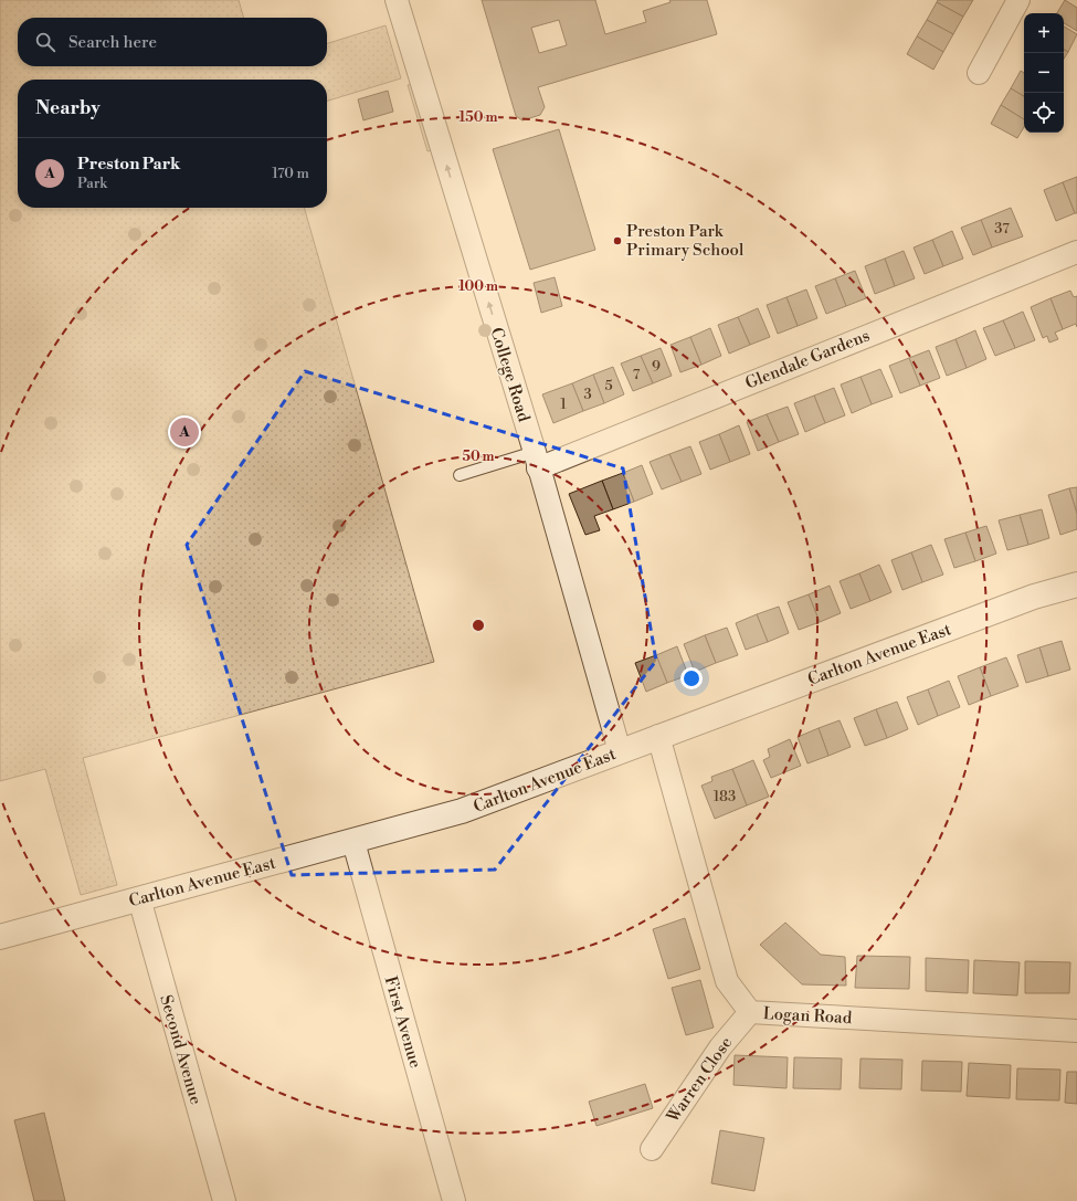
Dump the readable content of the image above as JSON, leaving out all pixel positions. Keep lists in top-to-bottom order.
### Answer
{
  "streets": {
    "street": [
      "Glendale Gardens",
      "College Road",
      "Carlton Avenue East",
      "Logan Road",
      "First Avenue",
      "Second Avenue",
      "Warren Close"
    ]
  },
  "crossings": [
    ["Glendale Gardens", "College Road"],
    ["College Road", "Carlton Avenue East"],
    ["Carlton Avenue East", "Logan Road"],
    ["Carlton Avenue East", "First Avenue"],
    ["Carlton Avenue East", "Second Avenue"],
    ["Logan Road", "Warren Close"]
  ],
  "one_way": ["College Road"],
  "places": ["Preston Park Primary School"],
  "house_numbers": [
    "37",
    "9",
    "7",
    "5",
    "3",
    "1",
    "183"
  ],
  "page": {
    "map_buttons": ["+", "−"],
    "search": "Search here",
    "heading": "Nearby",
    "list": [
      {
        "mark": "A",
        "name": "Preston Park",
        "note": "Park",
        "value": "170 m"
      }
    ],
    "pins": "A"
  },
  "rings": ["150 m", "100 m", "50 m"]
}
